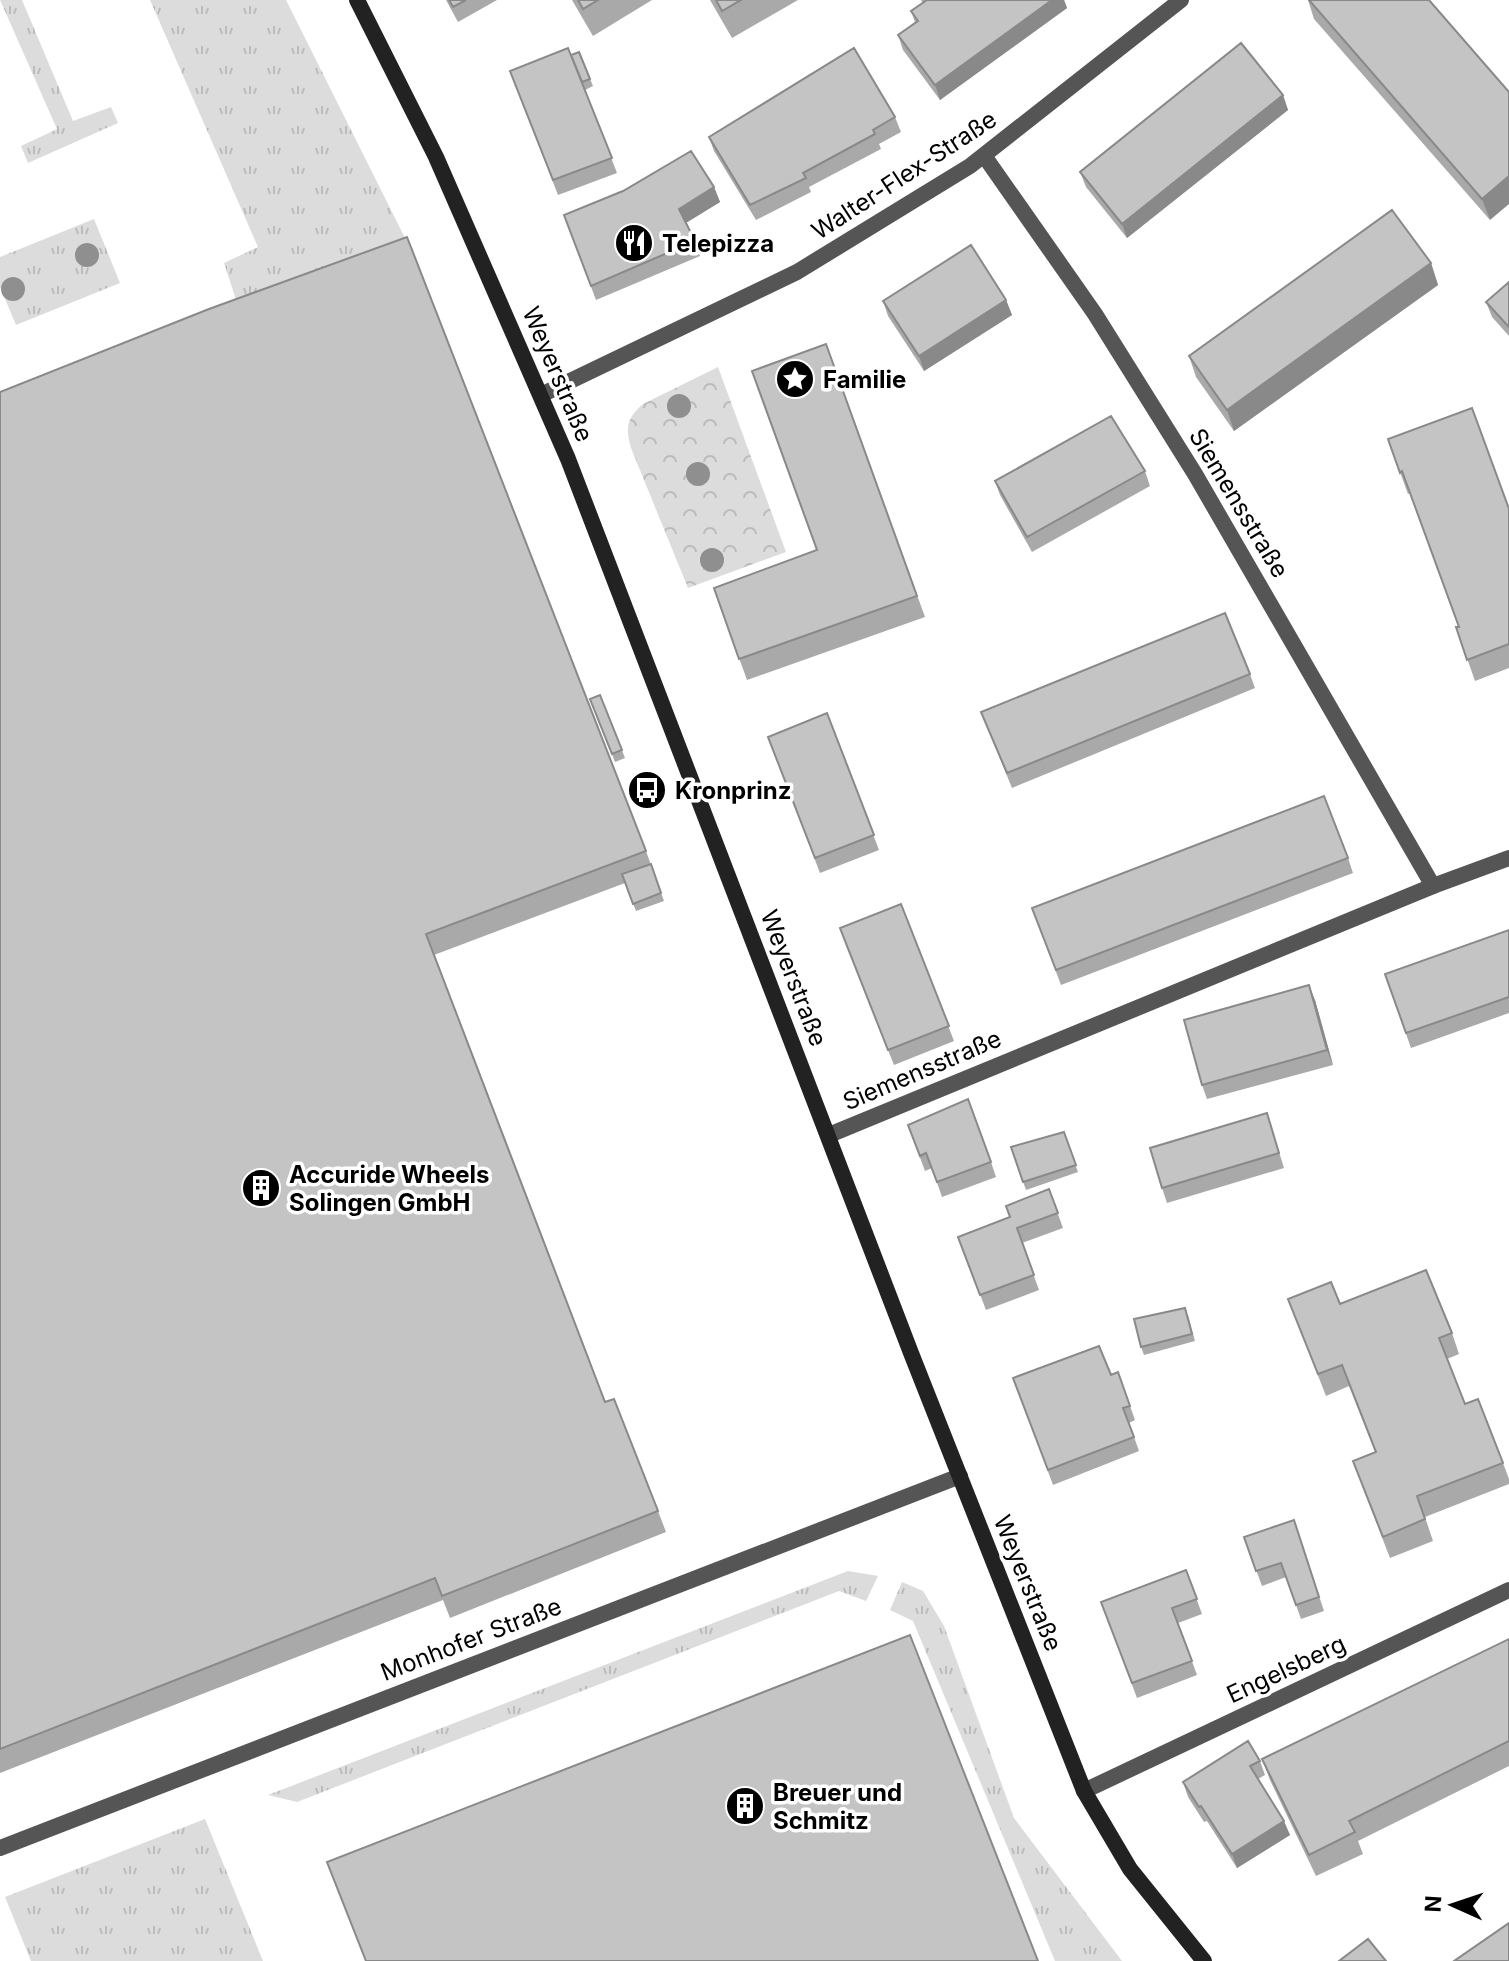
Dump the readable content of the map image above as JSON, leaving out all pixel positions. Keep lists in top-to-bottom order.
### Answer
{
  "streets": {
    "main road": ["Weyerstraße"],
    "street": [
      "Walter-Flex-Straße",
      "Siemensstraße",
      "Monhofer Straße",
      "Engelsberg"
    ]
  },
  "crossings": [
    ["Walter-Flex-Straße", "Weyerstraße"],
    ["Walter-Flex-Straße", "Siemensstraße"],
    ["Weyerstraße", "Siemensstraße"],
    ["Weyerstraße", "Monhofer Straße"],
    ["Weyerstraße", "Engelsberg"]
  ],
  "places": {
    "restaurant": ["Telepizza"],
    "place": ["Familie"],
    "bus stop": ["Kronprinz"],
    "building": ["Accuride Wheels Solingen GmbH", "Breuer und Schmitz"]
  },
  "north": "left"
}
